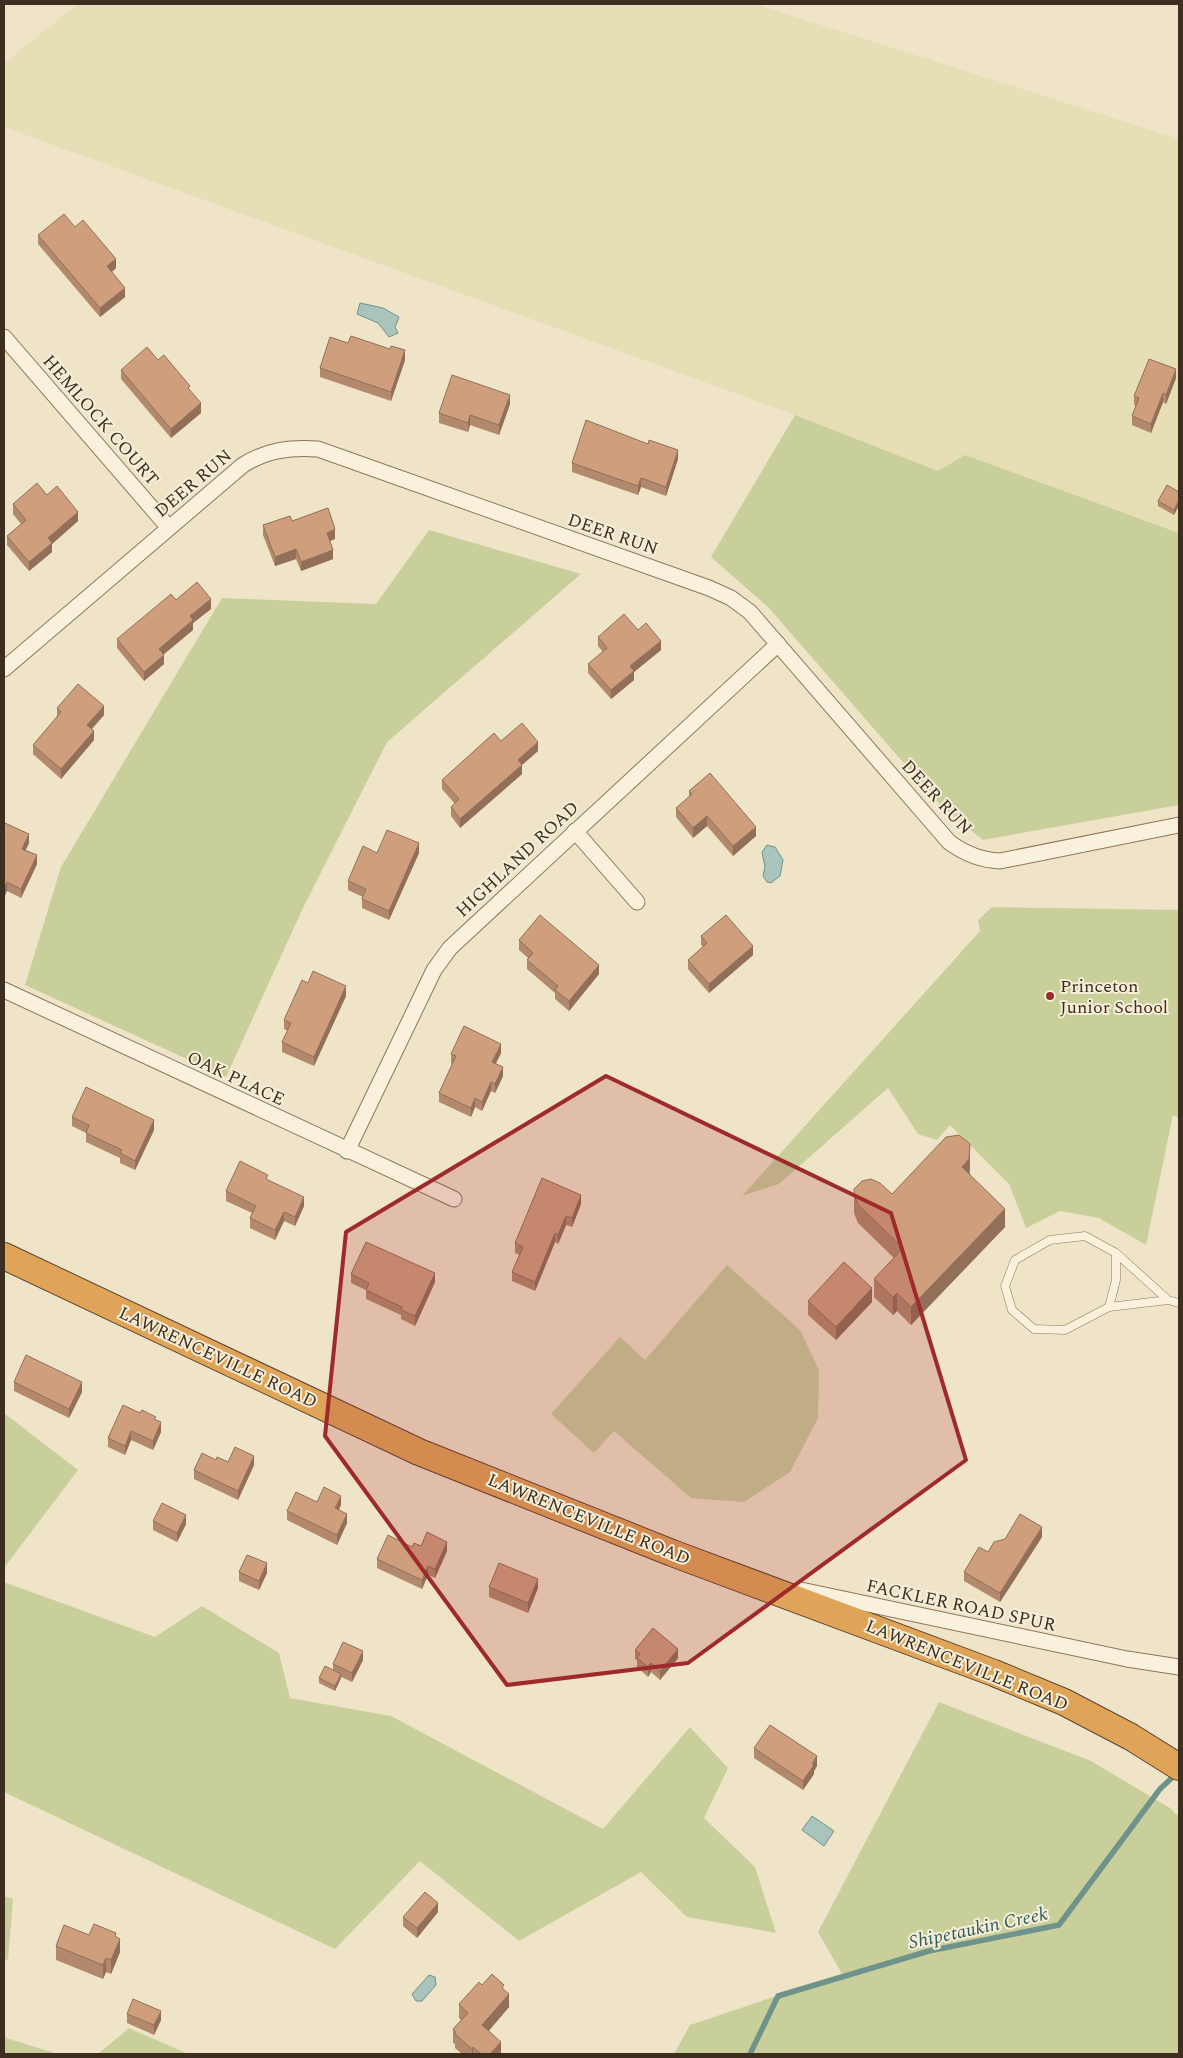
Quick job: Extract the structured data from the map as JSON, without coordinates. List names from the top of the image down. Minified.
{"streets":{"highway":["LAWRENCEVILLE ROAD"],"street":["HEMLOCK COURT","DEER RUN","HIGHLAND ROAD","OAK PLACE","FACKLER ROAD SPUR"]},"crossings":[["HEMLOCK COURT","DEER RUN"],["DEER RUN","HIGHLAND ROAD"],["HIGHLAND ROAD","OAK PLACE"],["LAWRENCEVILLE ROAD","FACKLER ROAD SPUR"]],"water":["Shipetaukin Creek"],"places":["Princeton Junior School"]}
